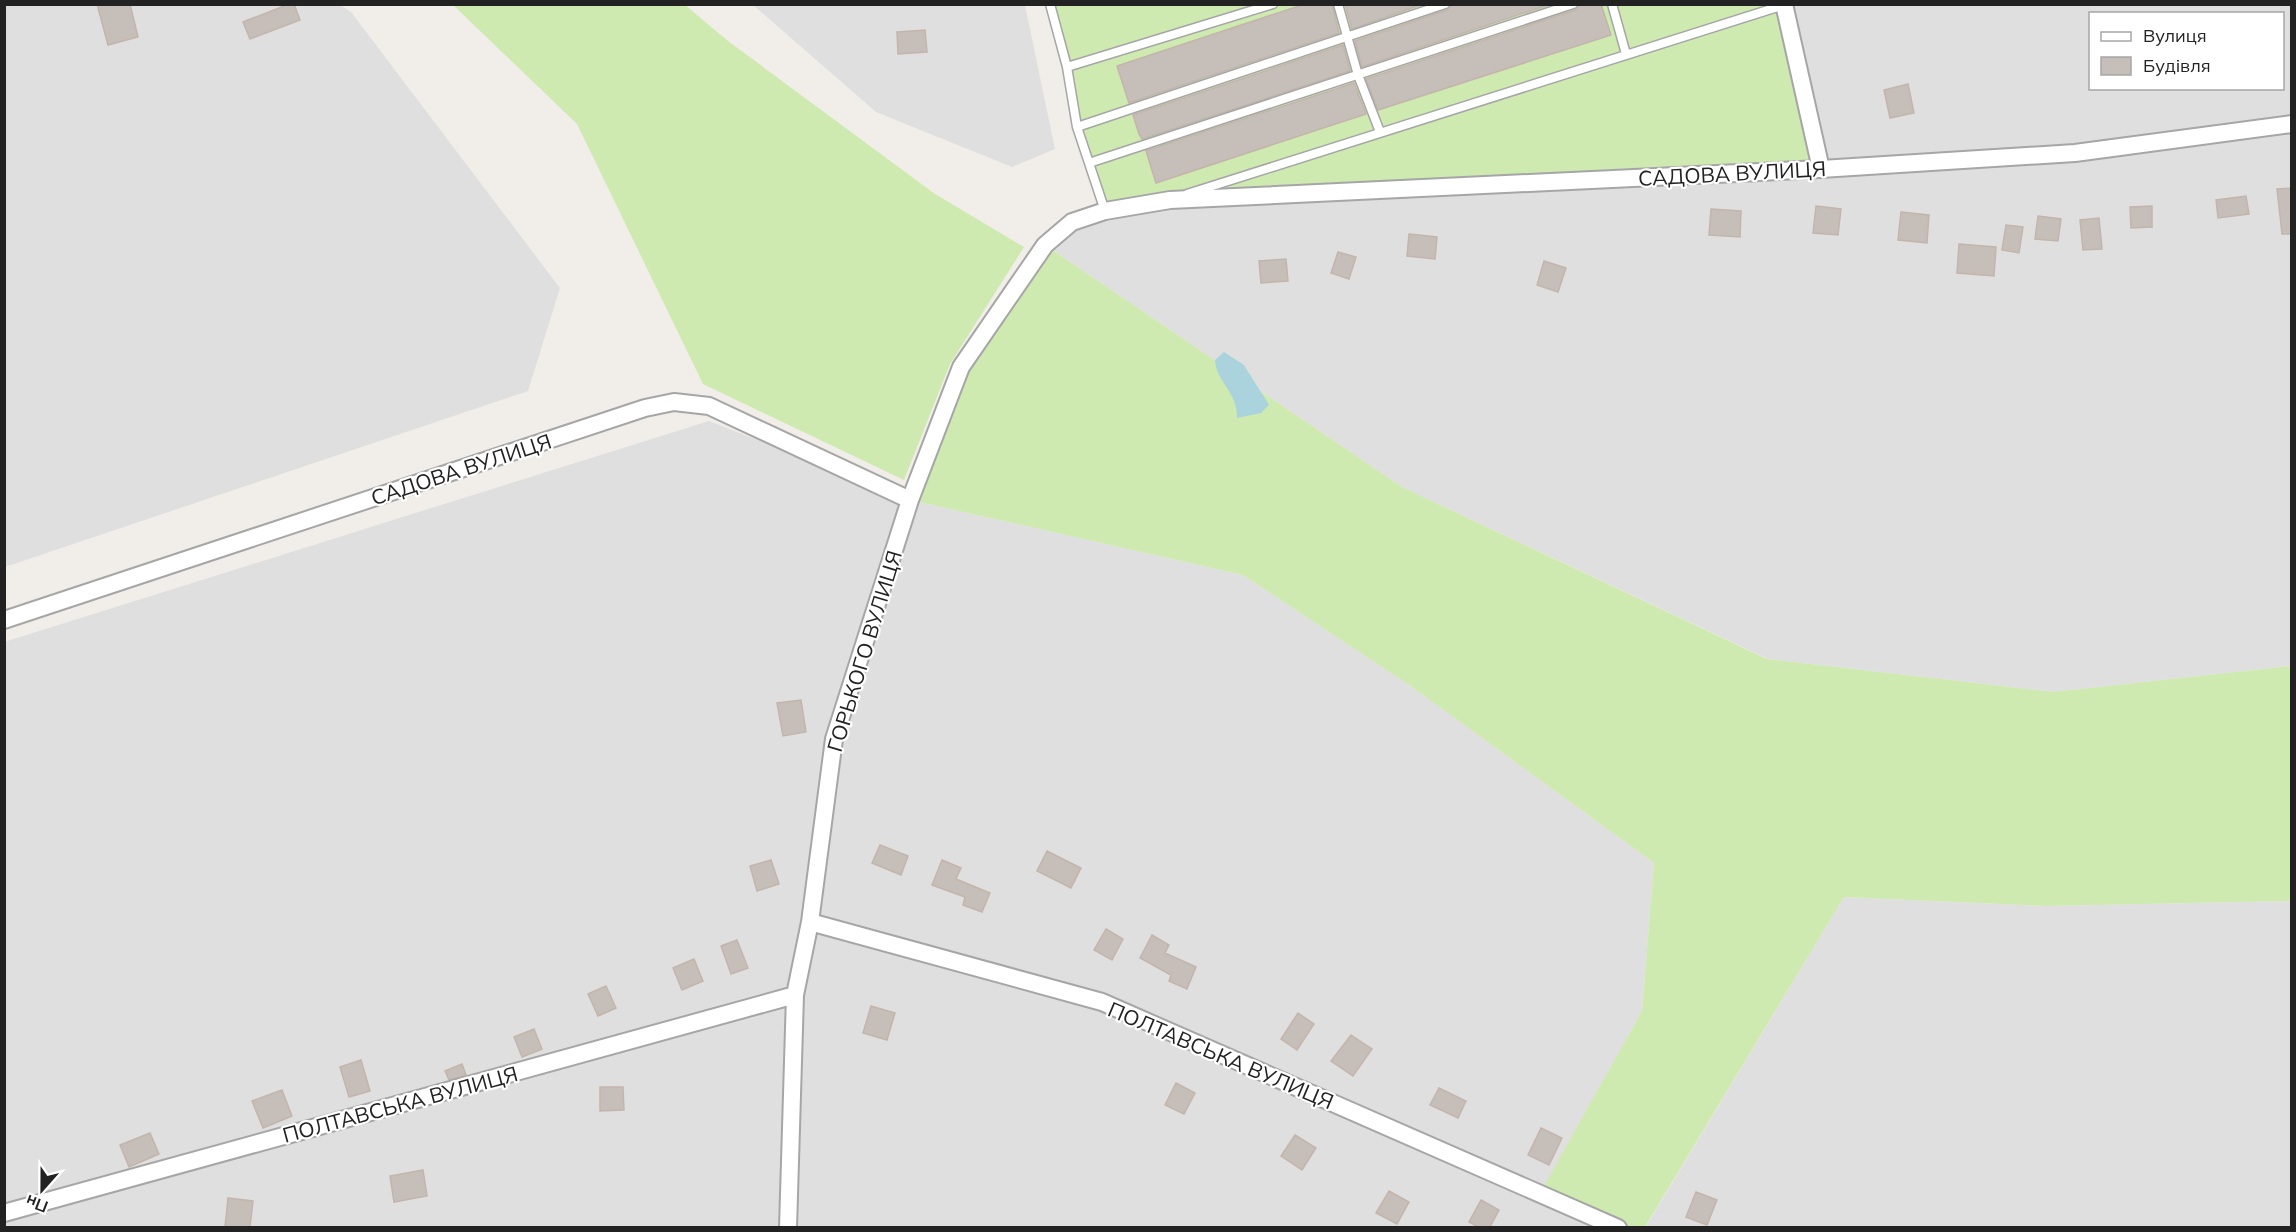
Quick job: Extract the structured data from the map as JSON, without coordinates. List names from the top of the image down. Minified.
{"streets":{"street":["САДОВА ВУЛИЦЯ","ГОРЬКОГО ВУЛИЦЯ","ПОЛТАВСЬКА ВУЛИЦЯ"]},"crossings":[["САДОВА ВУЛИЦЯ","ГОРЬКОГО ВУЛИЦЯ"],["ГОРЬКОГО ВУЛИЦЯ","ПОЛТАВСЬКА ВУЛИЦЯ"]],"legend":["Вулиця","Будівля"],"north":"bottom"}
